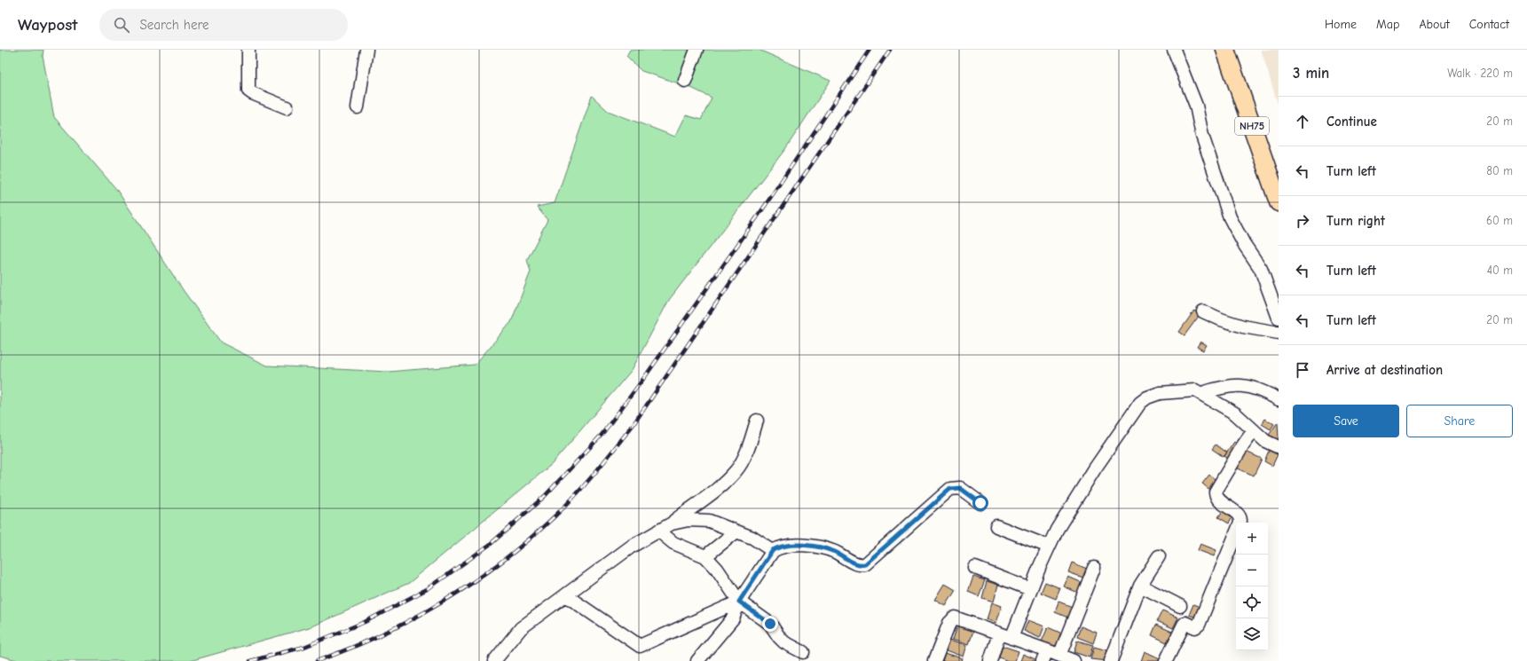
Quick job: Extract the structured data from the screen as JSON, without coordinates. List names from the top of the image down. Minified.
{"streets":{"highway":["NH75"]},"page":{"header":"Waypost","search":"Search here","nav":["Home","Map","About","Contact"],"heading":["3 min","Walk · 220 m"],"list":[["Continue","20 m"],["Turn left","80 m"],["Turn right","60 m"],["Turn left","40 m"],["Turn left","20 m"],"Arrive at destination"],"buttons":["Save","Share"],"map_buttons":["+","−"]}}
